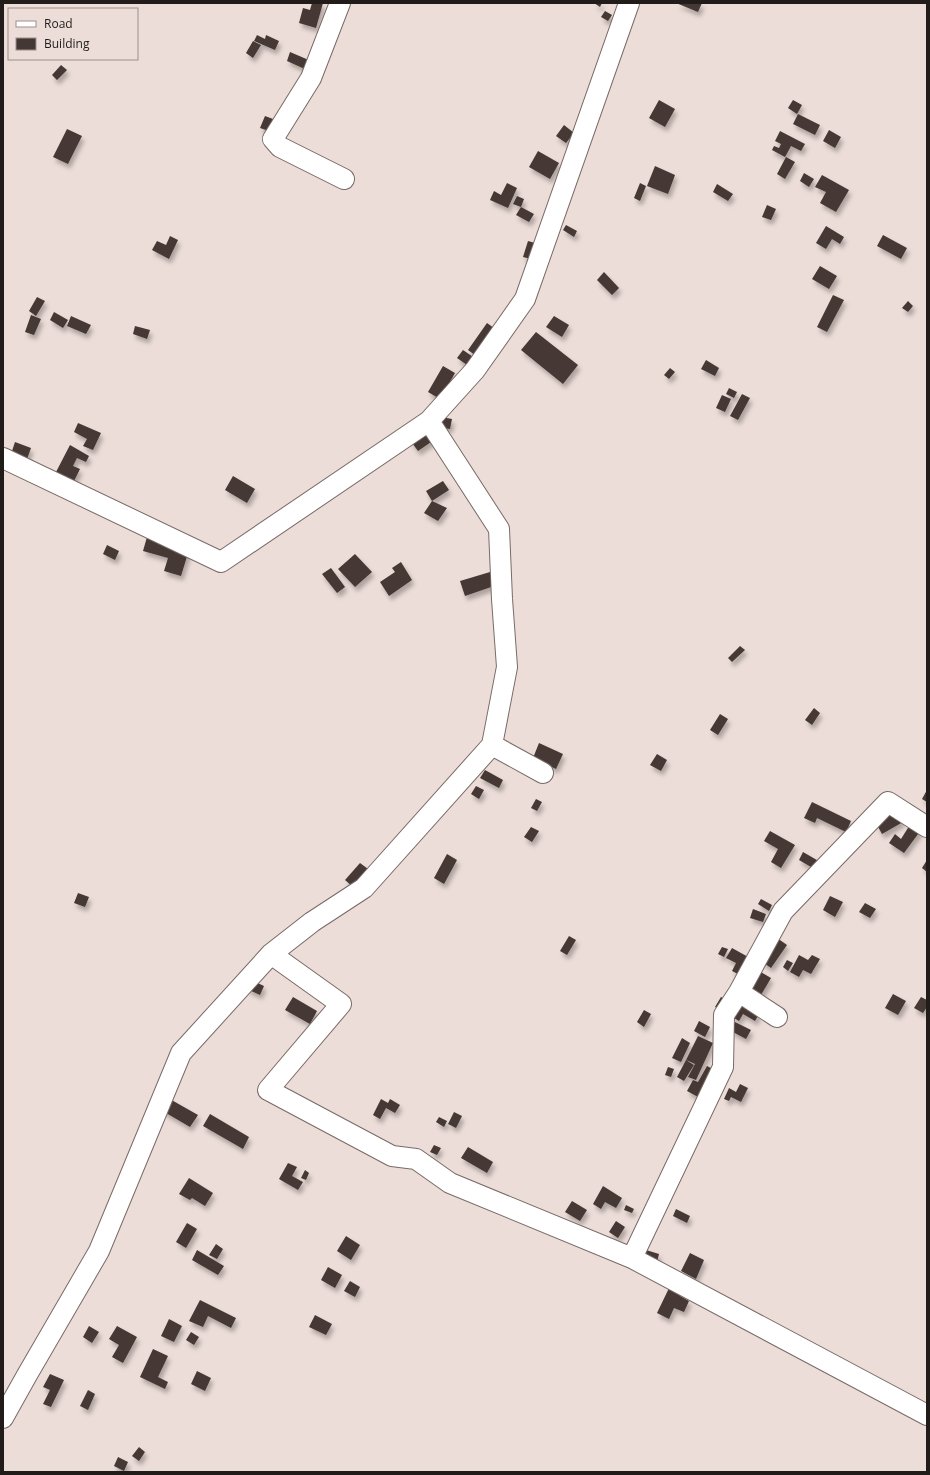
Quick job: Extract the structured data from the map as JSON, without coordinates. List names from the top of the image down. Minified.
{"legend":["Road","Building"]}
